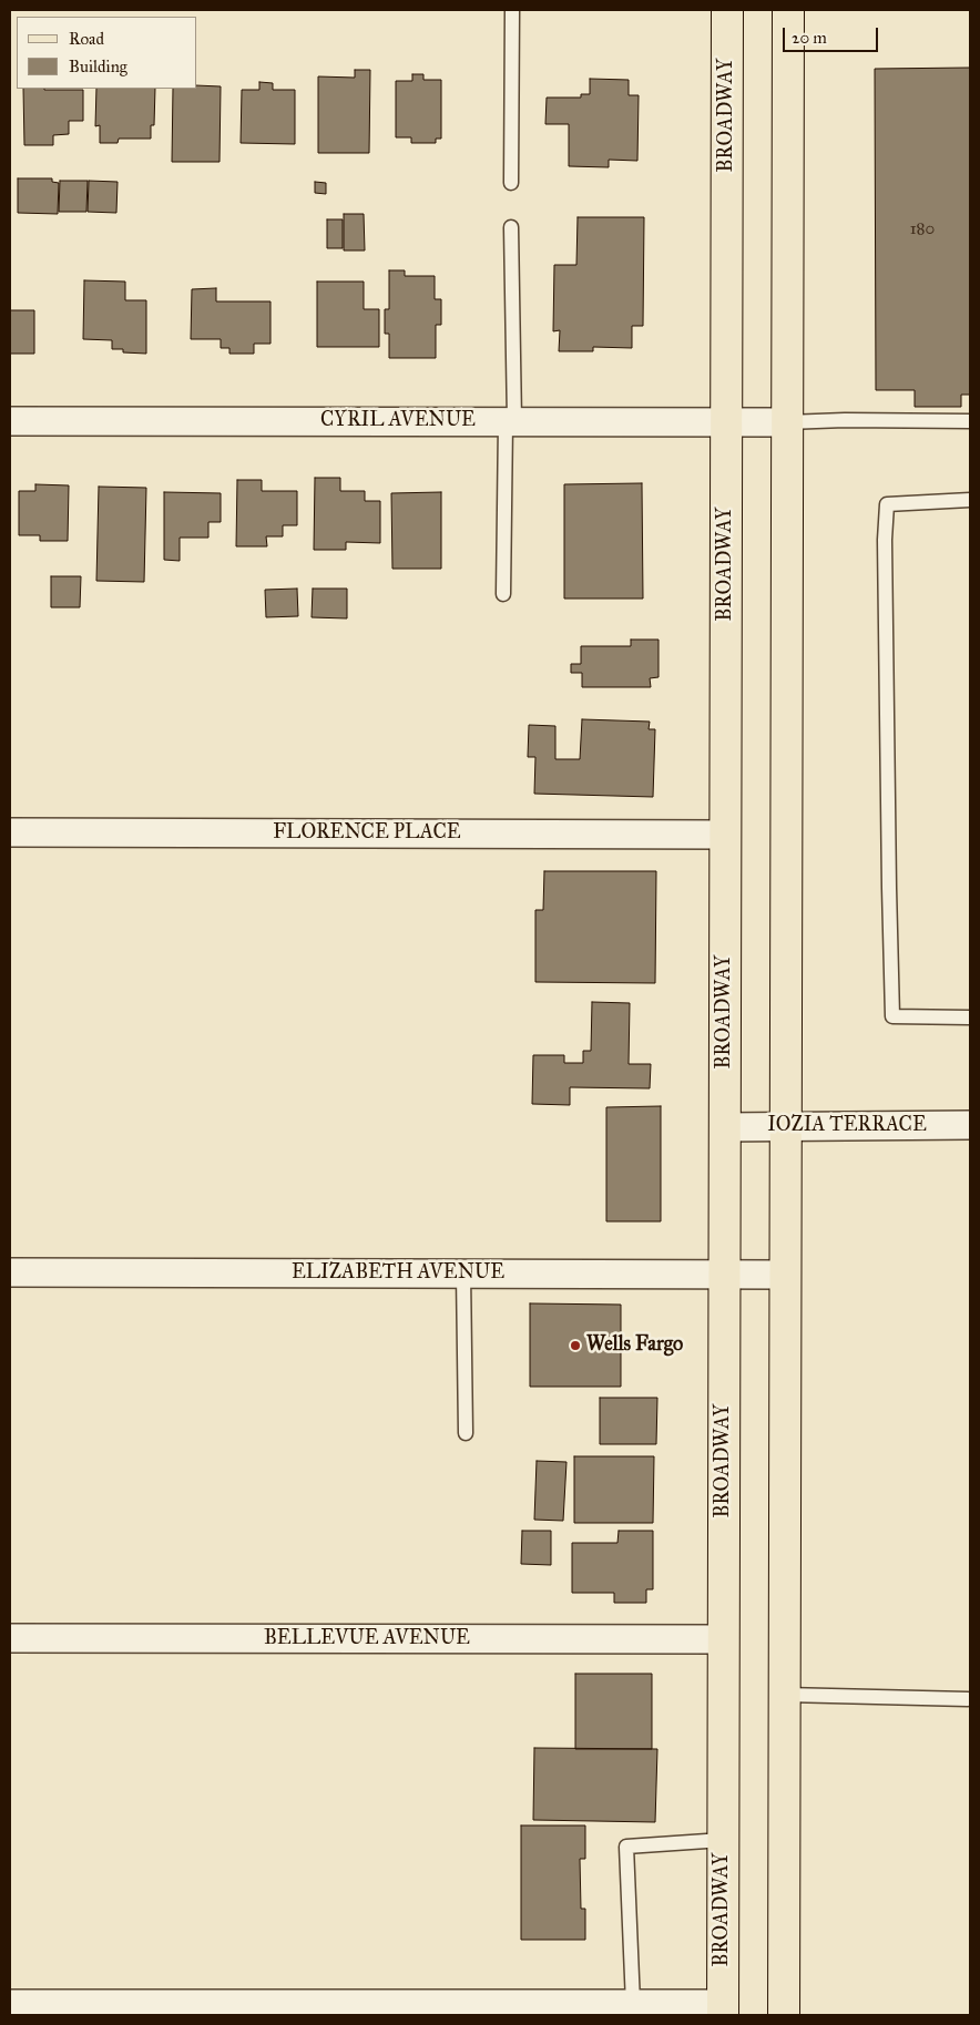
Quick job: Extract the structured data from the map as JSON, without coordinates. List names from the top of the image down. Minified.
{"streets":{"main road":["BROADWAY"],"street":["CYRIL AVENUE","FLORENCE PLACE","IOZIA TERRACE","ELIZABETH AVENUE","BELLEVUE AVENUE"]},"crossings":[["BROADWAY","CYRIL AVENUE"],["BROADWAY","FLORENCE PLACE"],["BROADWAY","IOZIA TERRACE"],["BROADWAY","ELIZABETH AVENUE"],["BROADWAY","BELLEVUE AVENUE"]],"places":["Wells Fargo"],"house_numbers":["180"],"legend":["Road","Building"],"scale_bar":"20 m"}
